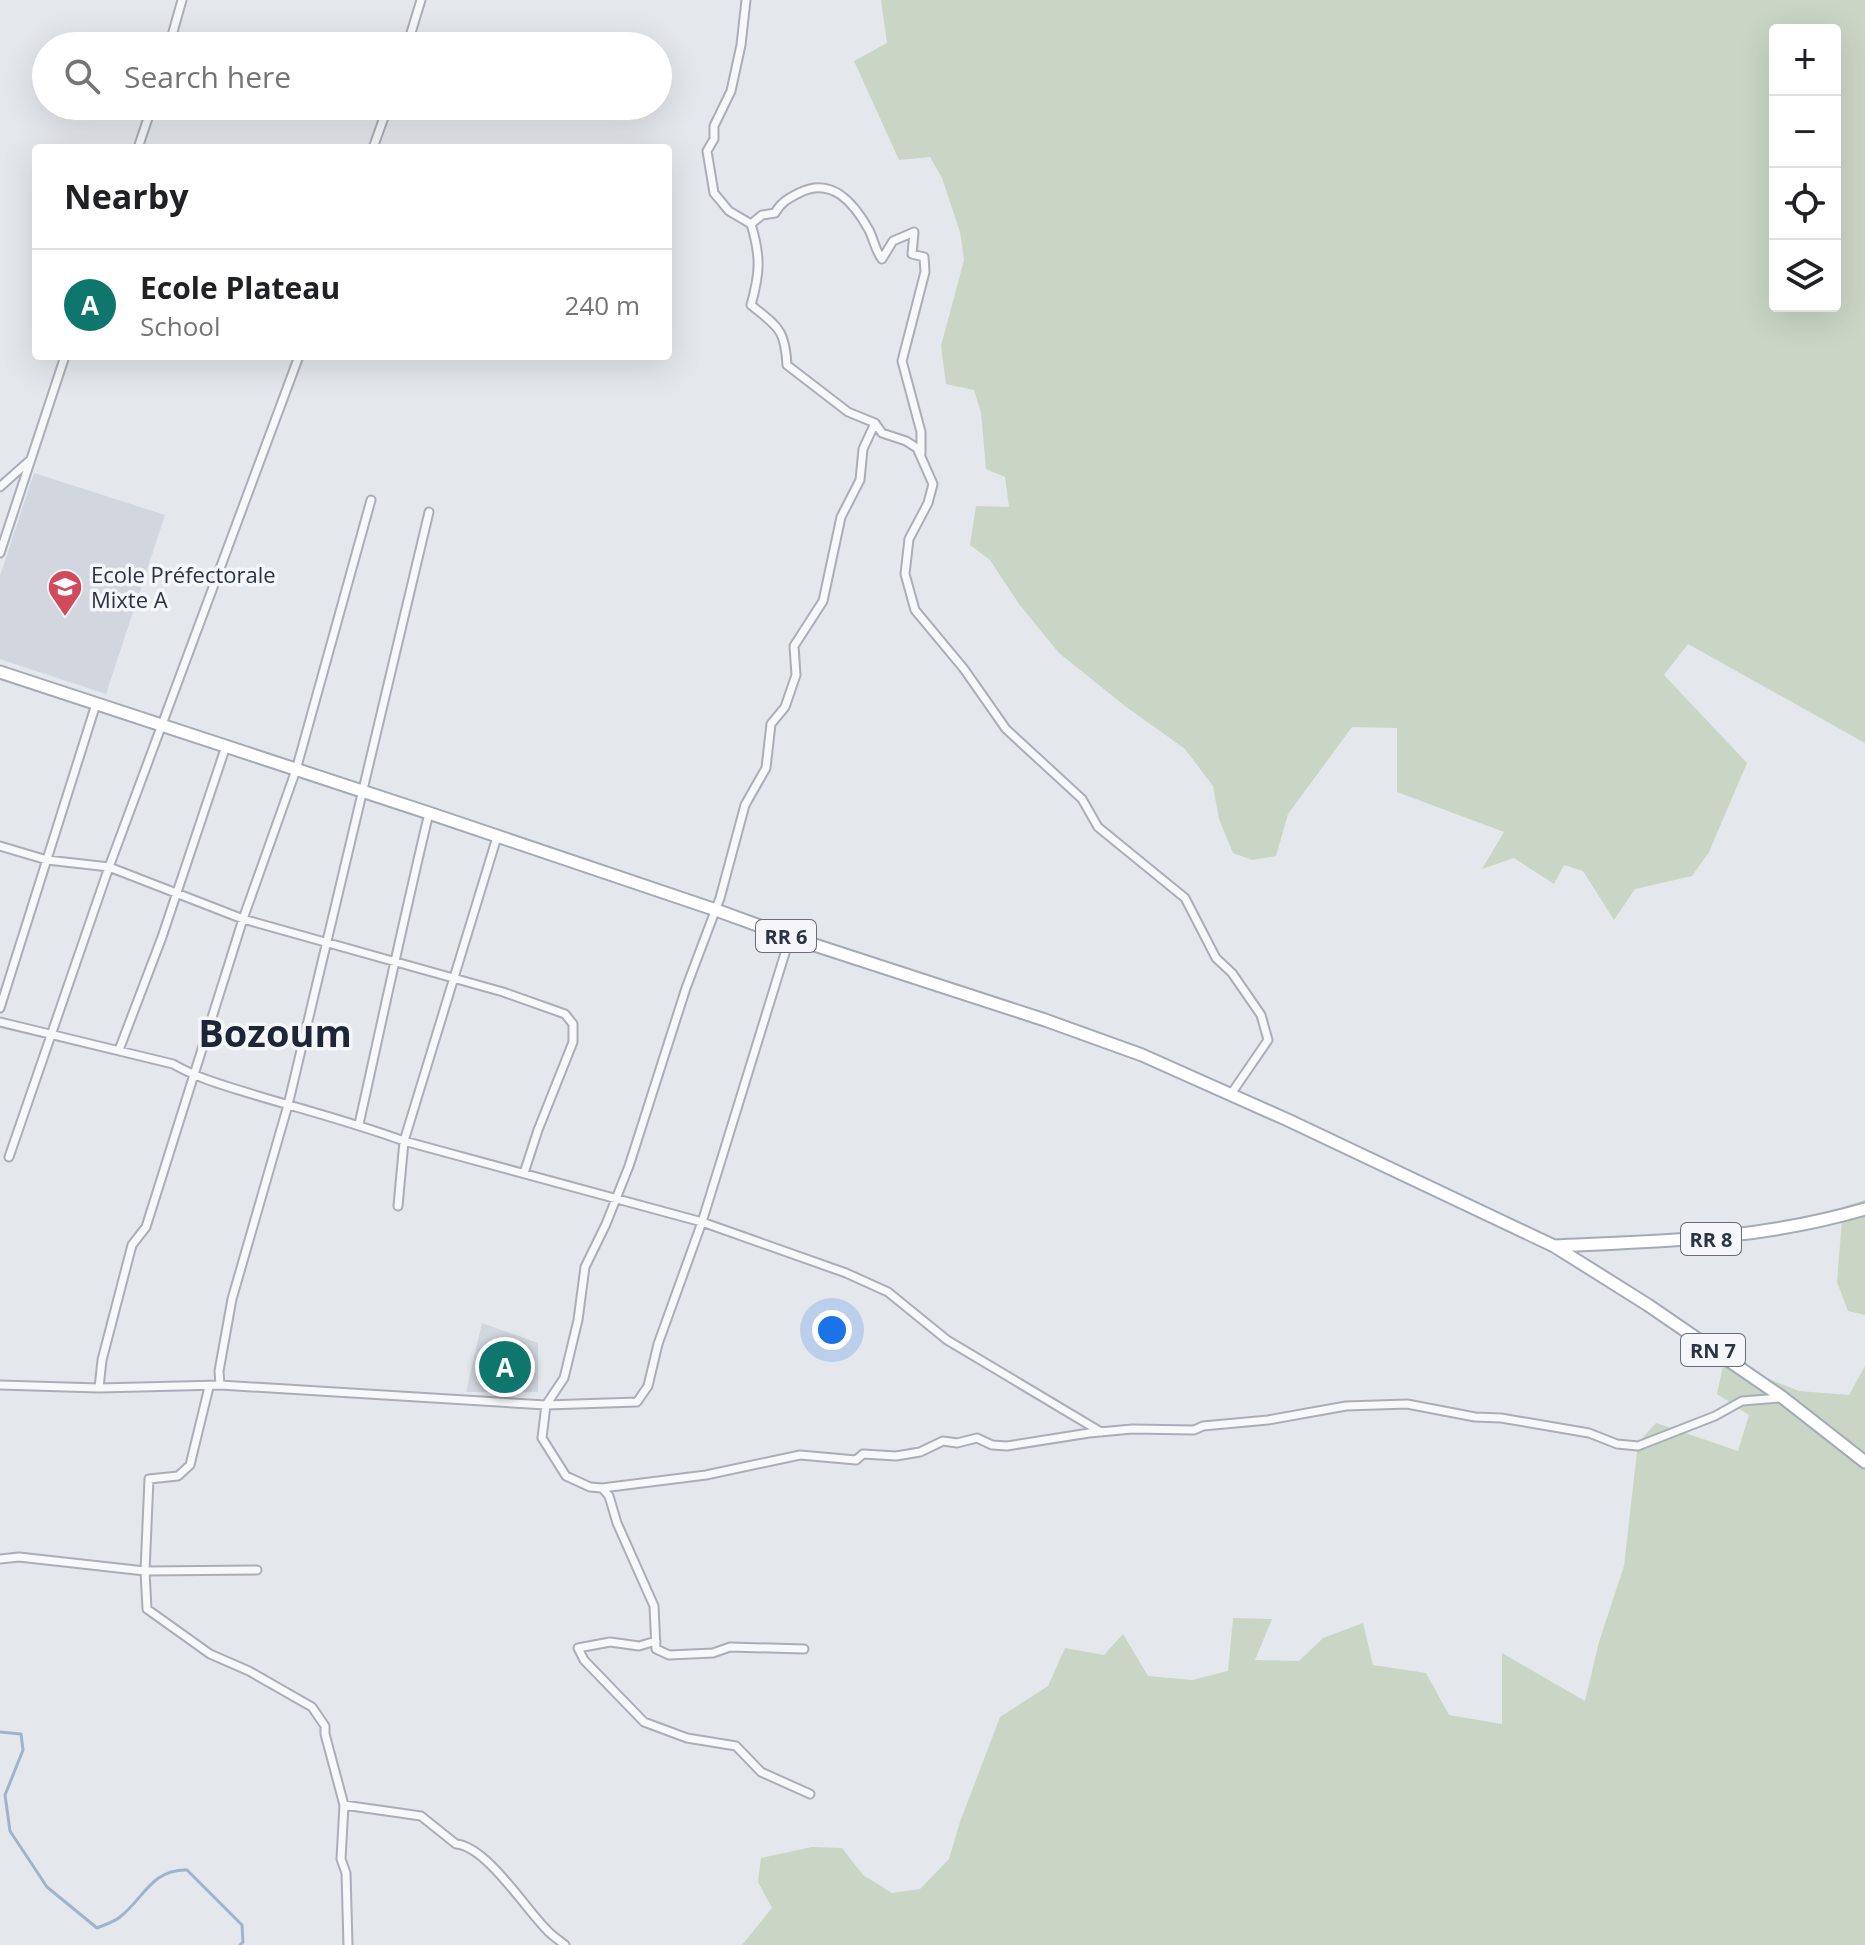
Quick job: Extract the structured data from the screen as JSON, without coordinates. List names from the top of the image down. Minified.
{"streets":{"main road":["RR 6","RR 8","RN 7"]},"crossings":[["RR 6","RR 8"],["RR 6","RN 7"],["RR 8","RN 7"]],"districts":["Bozoum"],"places":{"school or university":["Ecole Préfectorale Mixte A"]},"page":{"map_buttons":["+","−"],"search":"Search here","heading":"Nearby","list":[{"mark":"A","name":"Ecole Plateau","note":"School","value":"240 m"}],"pins":"A"}}
